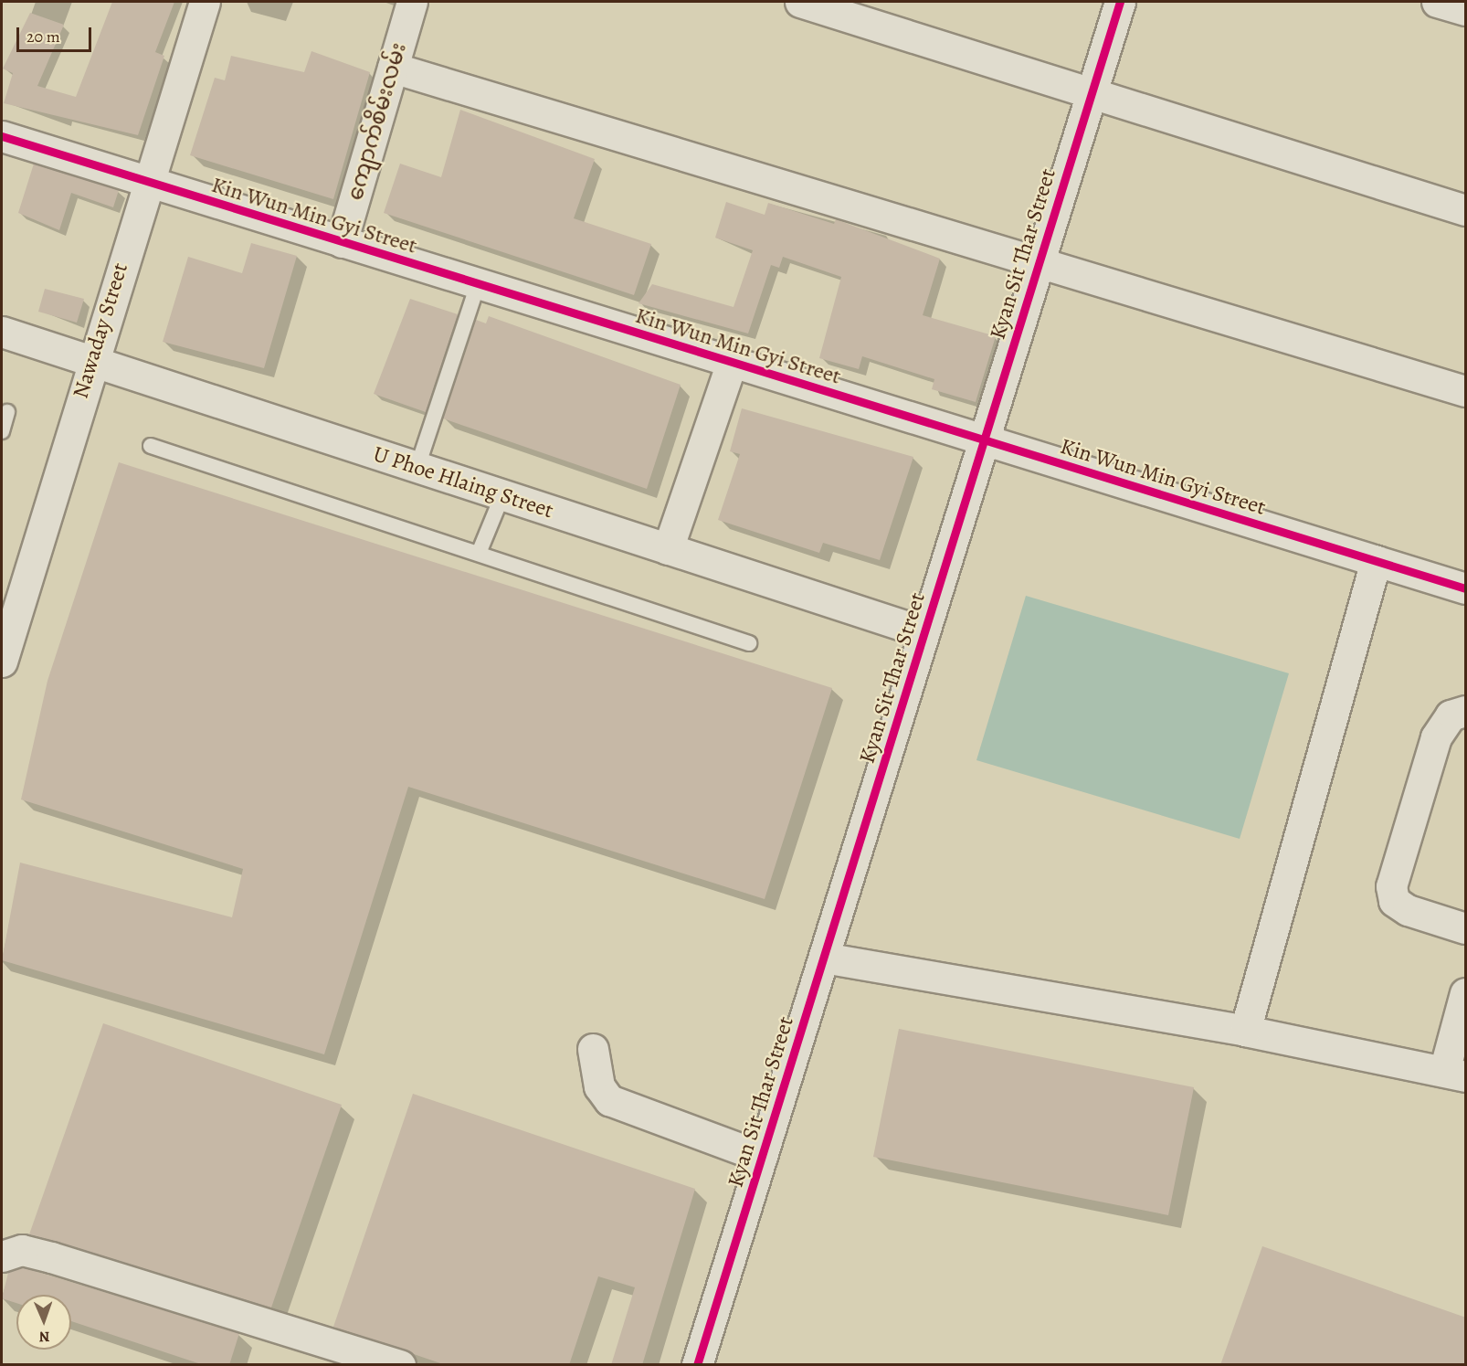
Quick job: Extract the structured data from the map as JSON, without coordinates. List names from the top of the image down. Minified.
{"streets":{"street":["ကျောက်စိမ်းလမ်း","Kin Wun Min Gyi Street","Kyan Sit Thar Street","Nawaday Street","U Phoe Hlaing Street"]},"crossings":[["ကျောက်စိမ်းလမ်း","Kin Wun Min Gyi Street"],["Kin Wun Min Gyi Street","Kyan Sit Thar Street"],["Kin Wun Min Gyi Street","Nawaday Street"],["Kyan Sit Thar Street","U Phoe Hlaing Street"],["Nawaday Street","U Phoe Hlaing Street"]],"scale_bar":"20 m","north":"bottom"}
